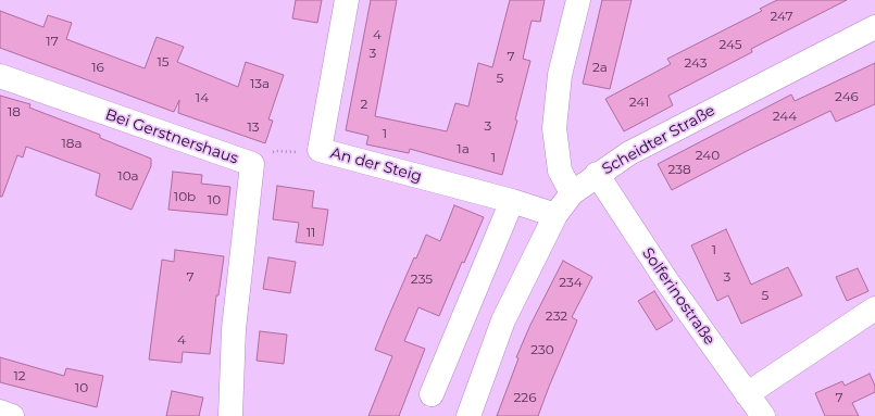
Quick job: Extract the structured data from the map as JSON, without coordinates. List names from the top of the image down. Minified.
{"streets":{"street":["Bei Gerstnershaus","Scheidter Straße","An der Steig","Solferinostraße"]},"crossings":[["Scheidter Straße","An der Steig"],["Scheidter Straße","Solferinostraße"]],"house_numbers":["247","4","17","245","3","7","15","243","16","2a","5","13a","246","14","241","2","18","244","3","13","1","18a","1a","240","1","238","10a","10b","10","11","1","7","3","235","234","5","232","4","230","12","10","226","7"]}
